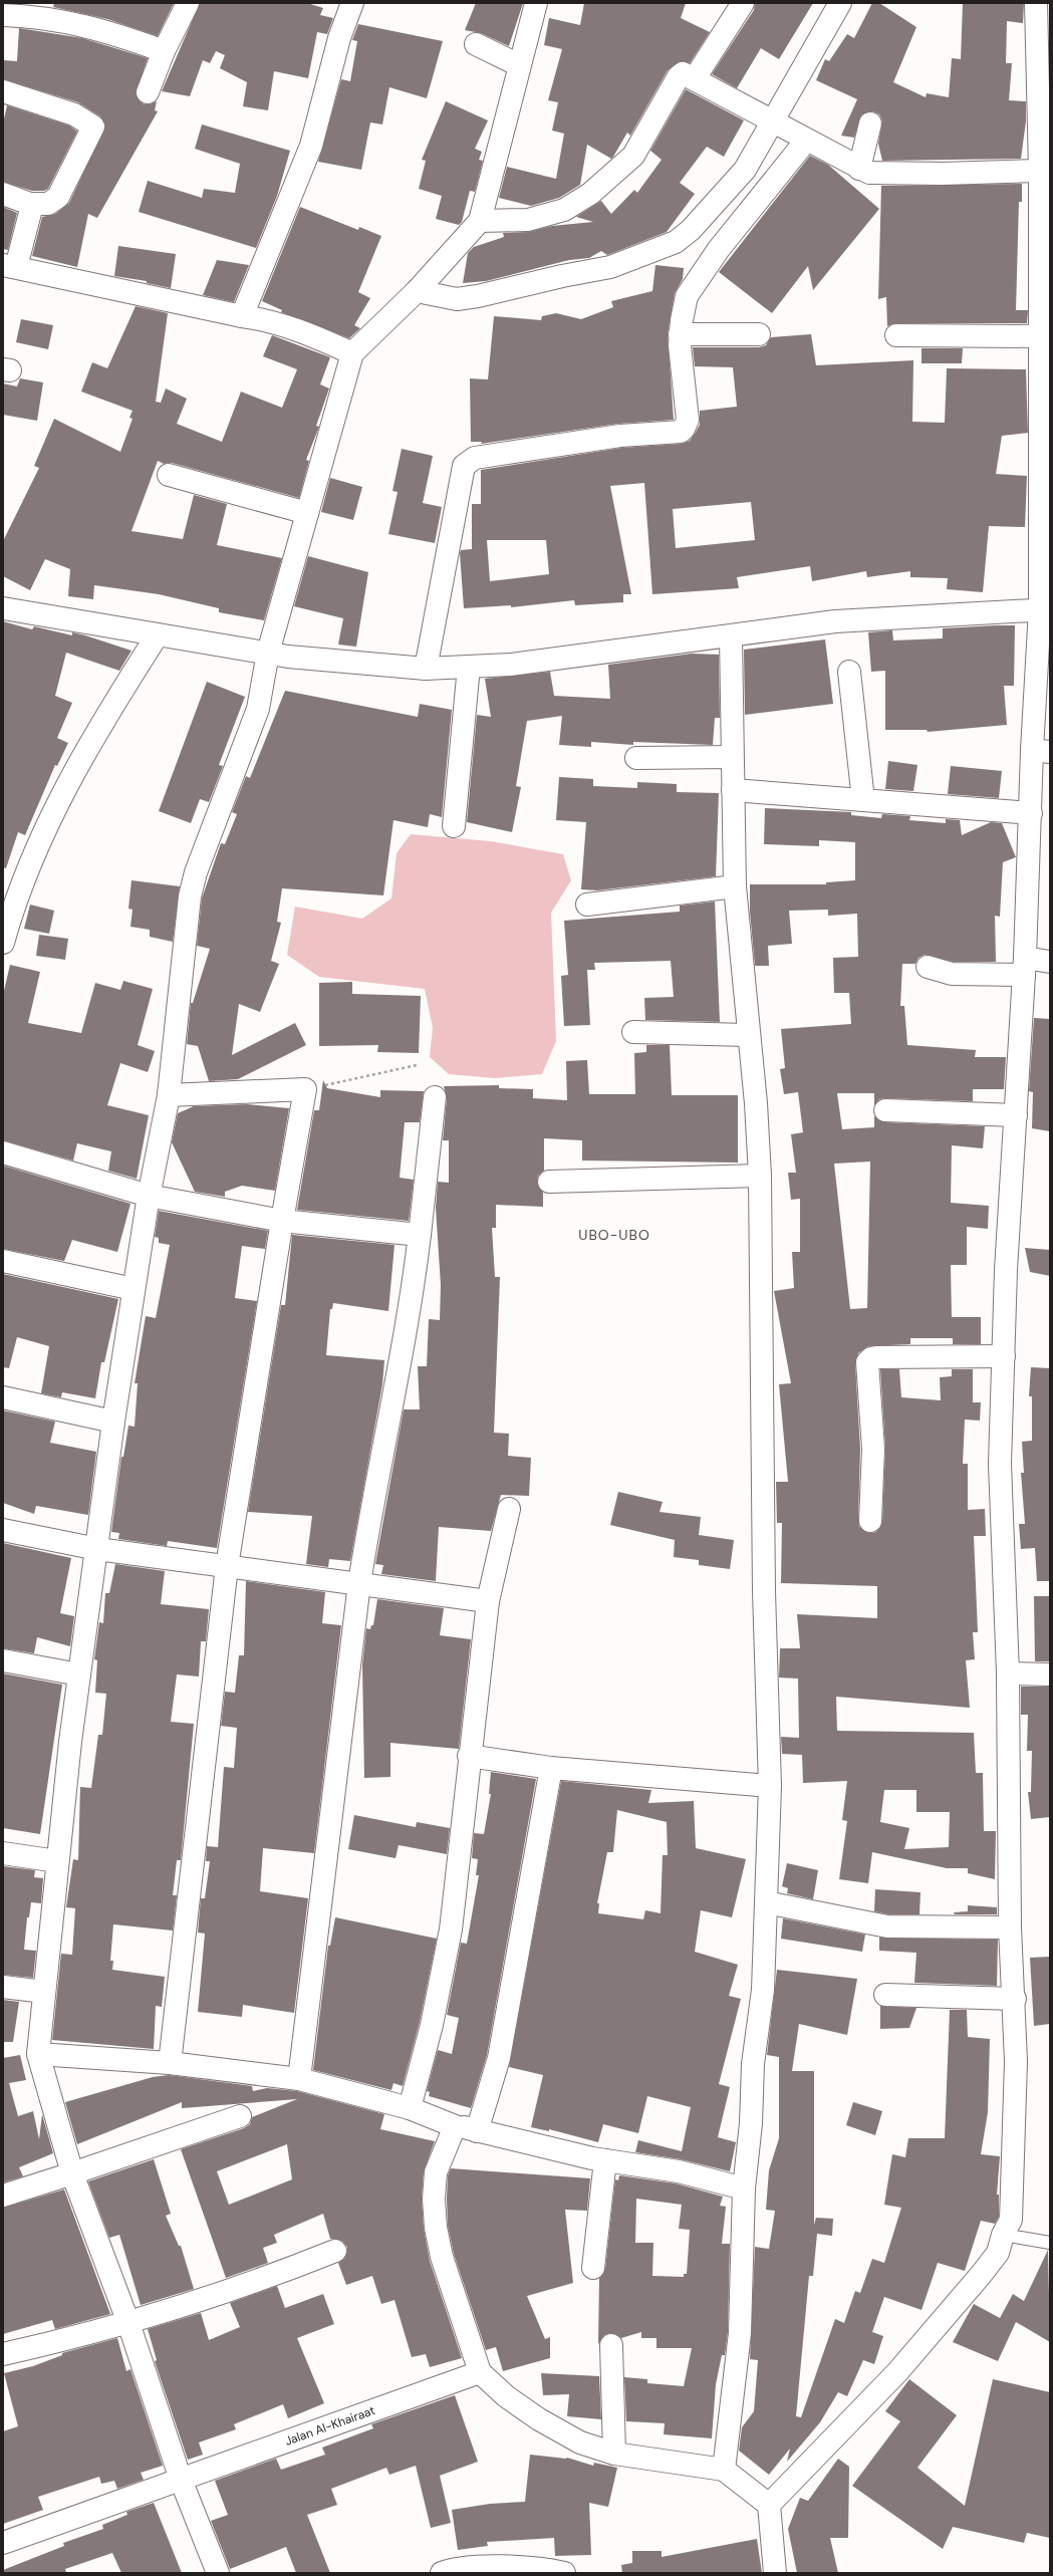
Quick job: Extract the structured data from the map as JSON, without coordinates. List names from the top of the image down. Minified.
{"streets":{"street":["Jalan Al-Khairaat"]},"districts":["UBO-UBO"]}
